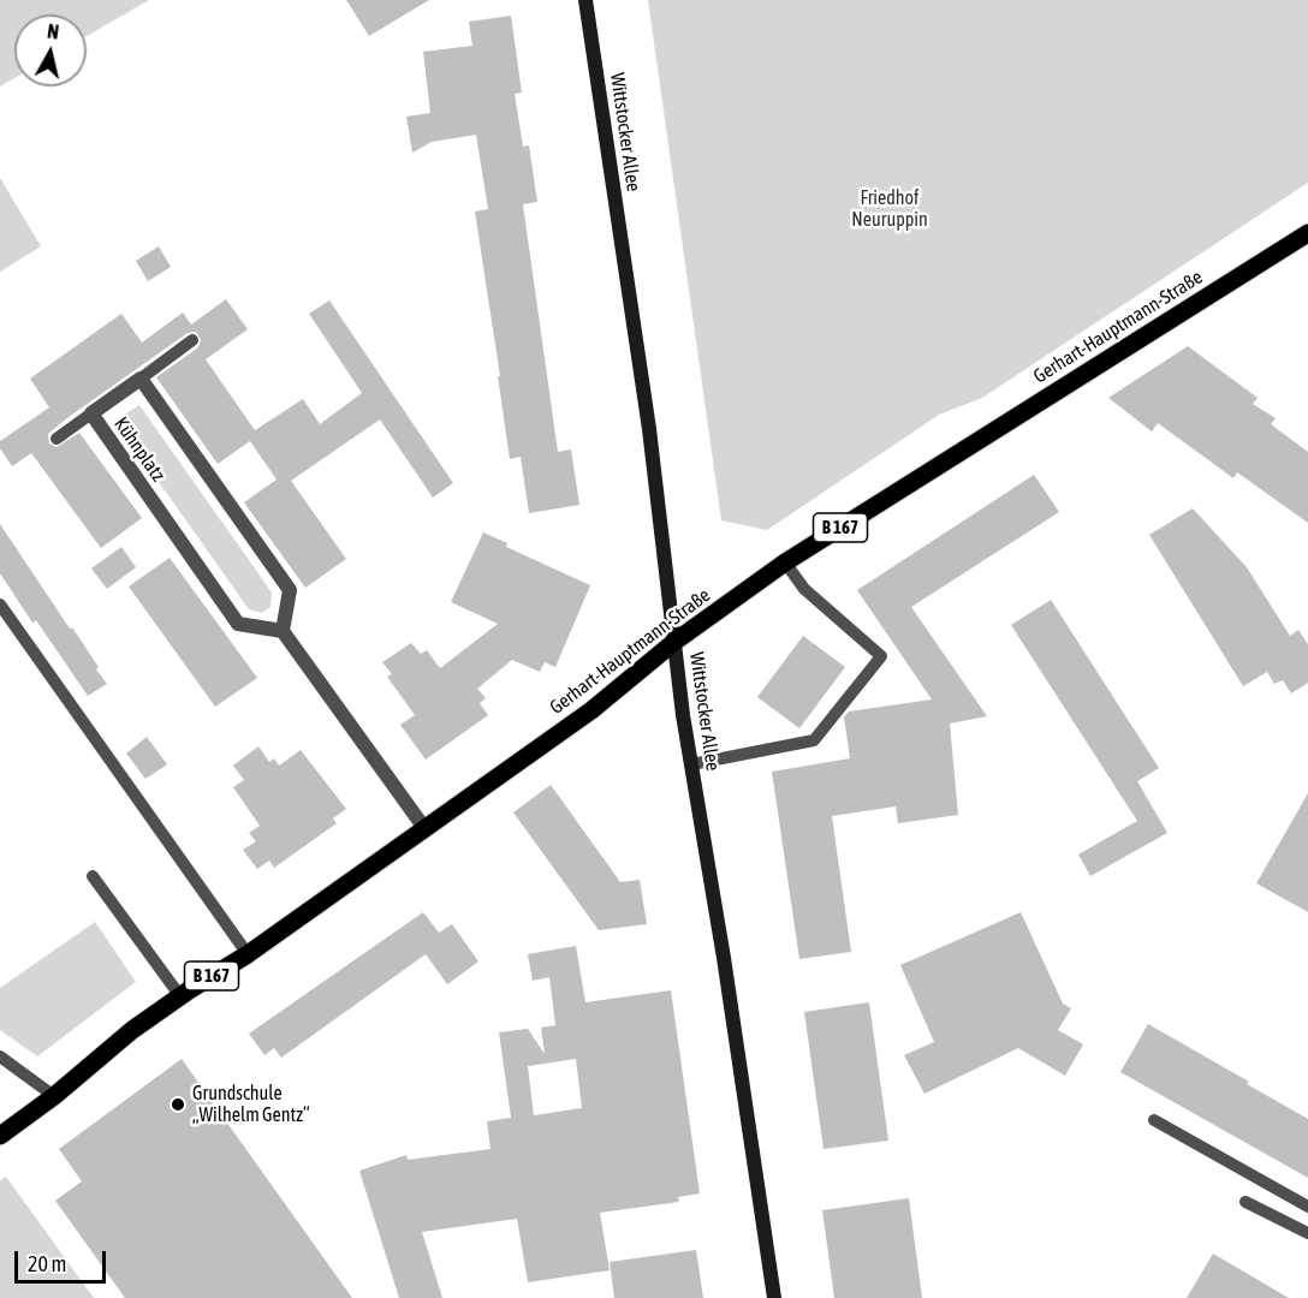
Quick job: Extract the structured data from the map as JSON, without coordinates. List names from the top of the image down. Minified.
{"streets":{"main road":["Wittstocker Allee","Gerhart-Hauptmann-Straße","B 167"],"street":["Kühnplatz"]},"crossings":[["Wittstocker Allee","Gerhart-Hauptmann-Straße"]],"parks":["Friedhof Neuruppin"],"places":["Grundschule „Wilhelm Gentz“"],"scale_bar":"20 m","north":"top"}
